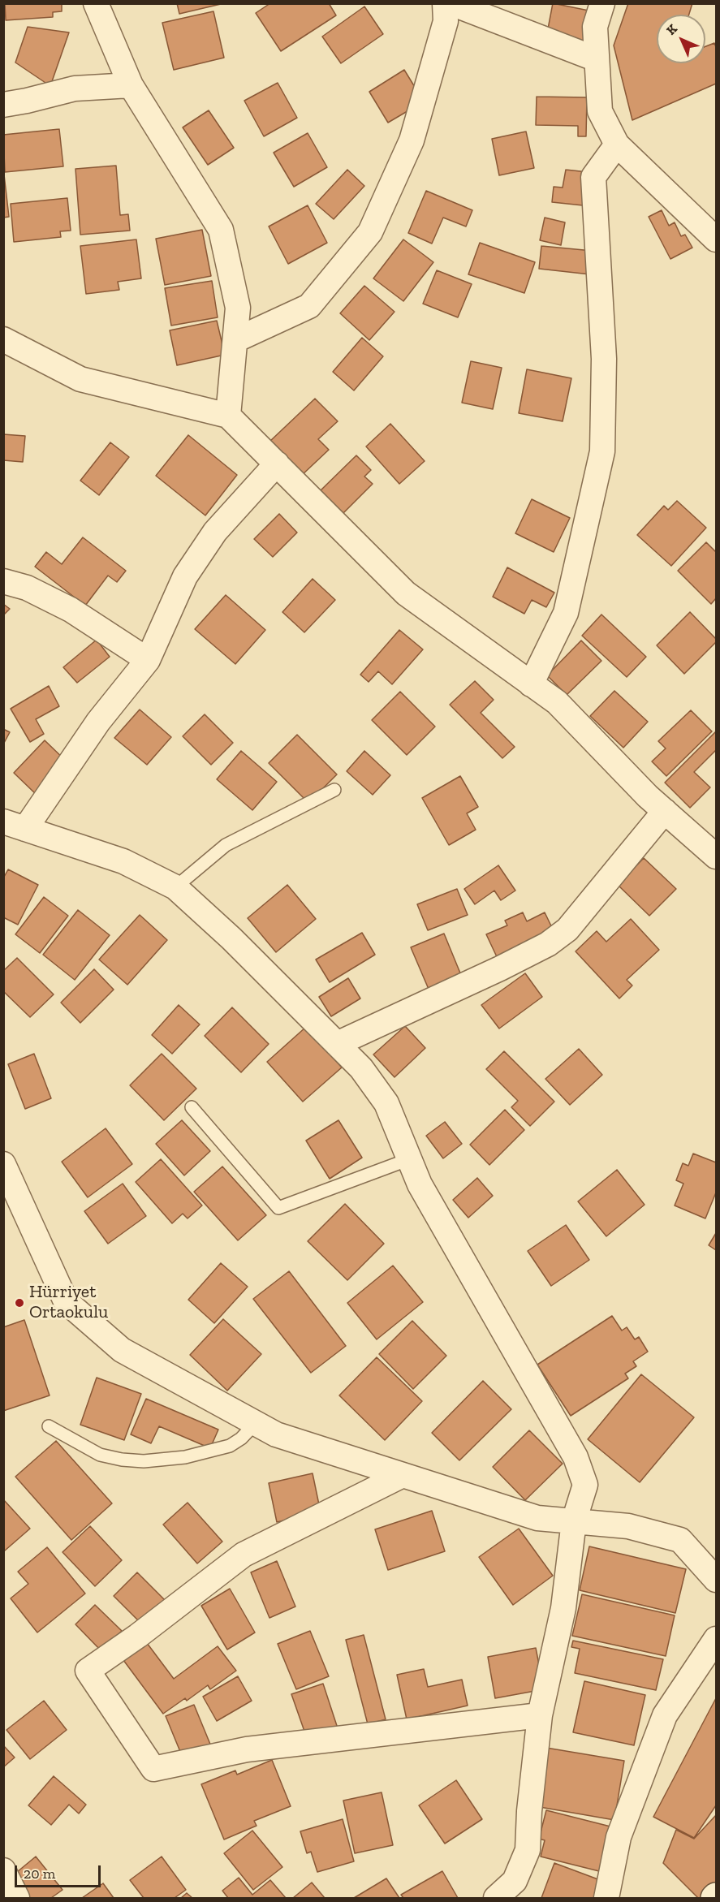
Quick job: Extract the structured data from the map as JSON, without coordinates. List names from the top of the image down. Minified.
{"places":["Hürriyet Ortaokulu"],"scale_bar":"20 m","north":"top left"}
